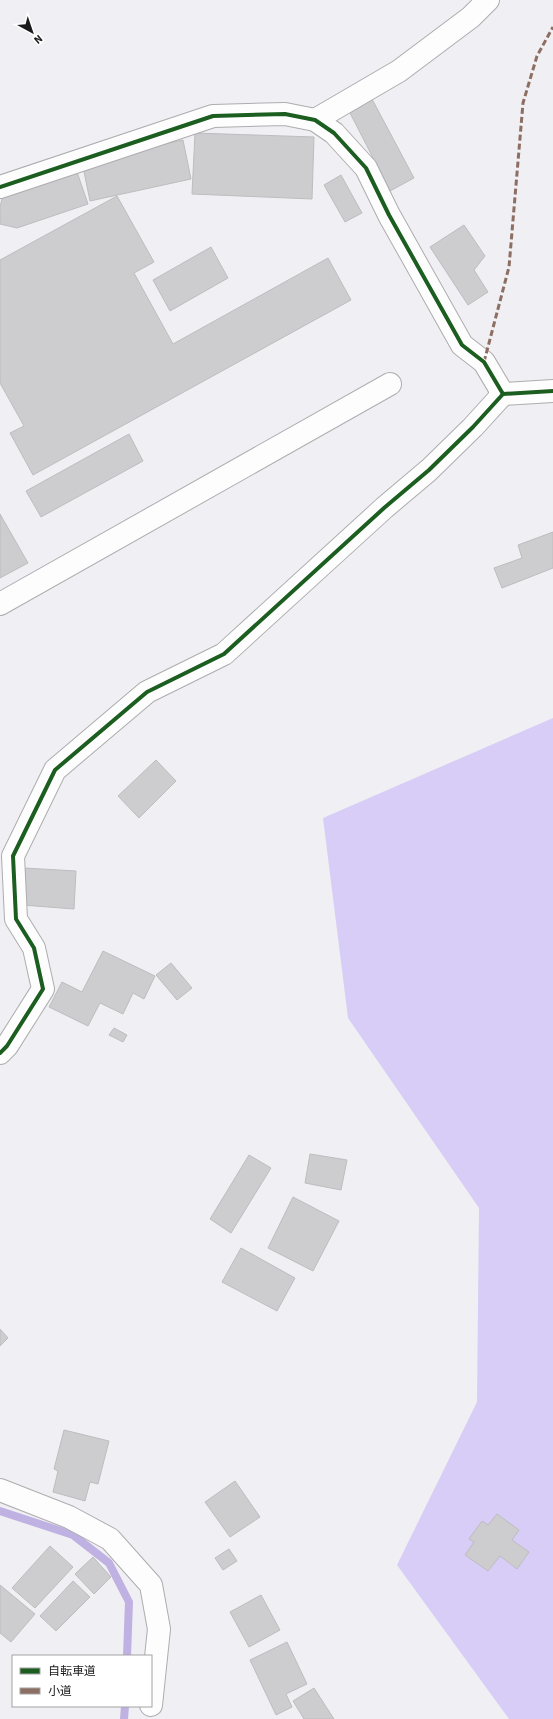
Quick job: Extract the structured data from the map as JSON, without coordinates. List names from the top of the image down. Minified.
{"legend":["自転車道","小道"],"north":"bottom right"}
